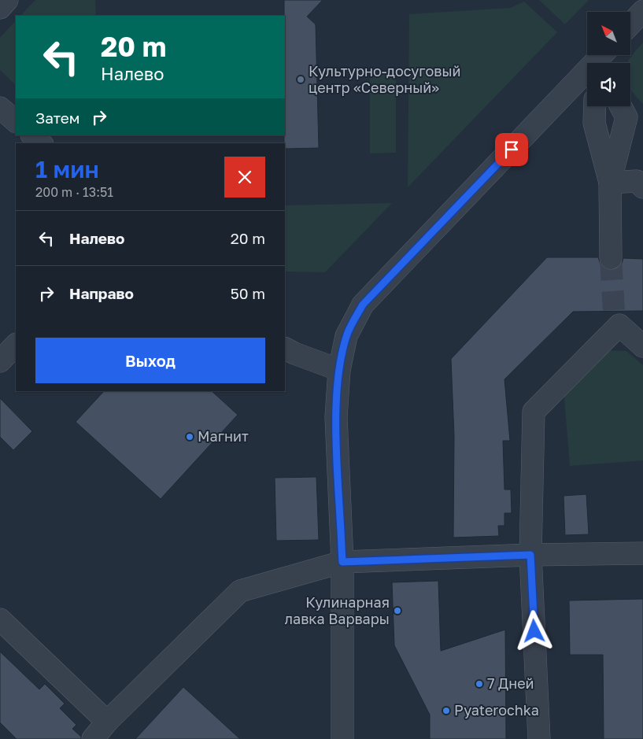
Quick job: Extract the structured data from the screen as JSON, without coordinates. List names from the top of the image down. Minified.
{"places":["Культурно-досуговый центр «Северный»","Магнит","Кулинарная лавка Варвары","7 Дней","Pyaterochka"],"north":"top left","page":{"turn":["20 m","Налево"],"then":"Затем","heading":["1 мин","200 m · 13:51"],"list":[{"name":"Налево","value":"20 m"},{"name":"Направо","value":"50 m"}],"buttons":"Выход"}}
